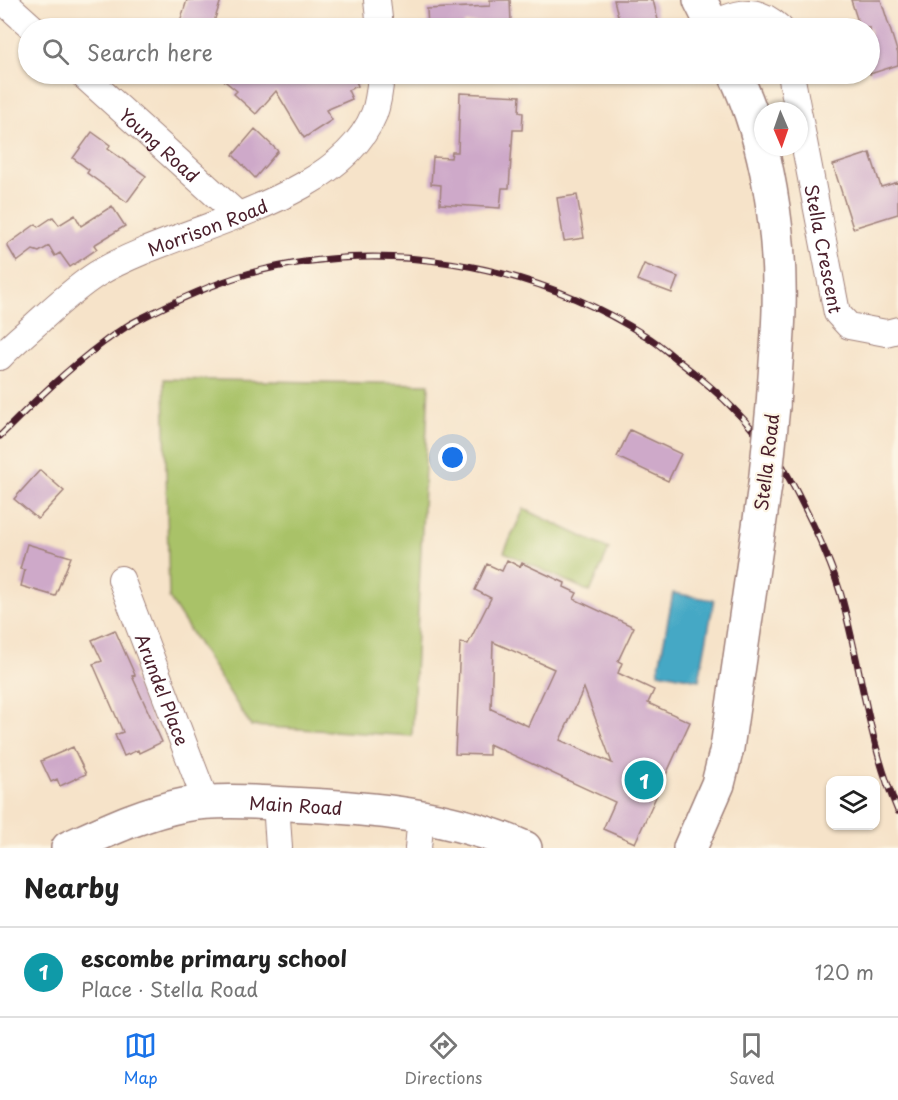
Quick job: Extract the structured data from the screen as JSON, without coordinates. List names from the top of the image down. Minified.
{"streets":{"main road":["Stella Road","Main Road"],"street":["Young Road","Morrison Road","Stella Crescent","Arundel Place"]},"crossings":[["Young Road","Morrison Road"],["Arundel Place","Main Road"]],"north":"bottom","page":{"search":"Search here","pins":"1","heading":"Nearby","list":[{"mark":"1","name":"escombe primary school","note":"Place · Stella Road","value":"120 m"}],"nav":["Map","Directions","Saved"]}}
